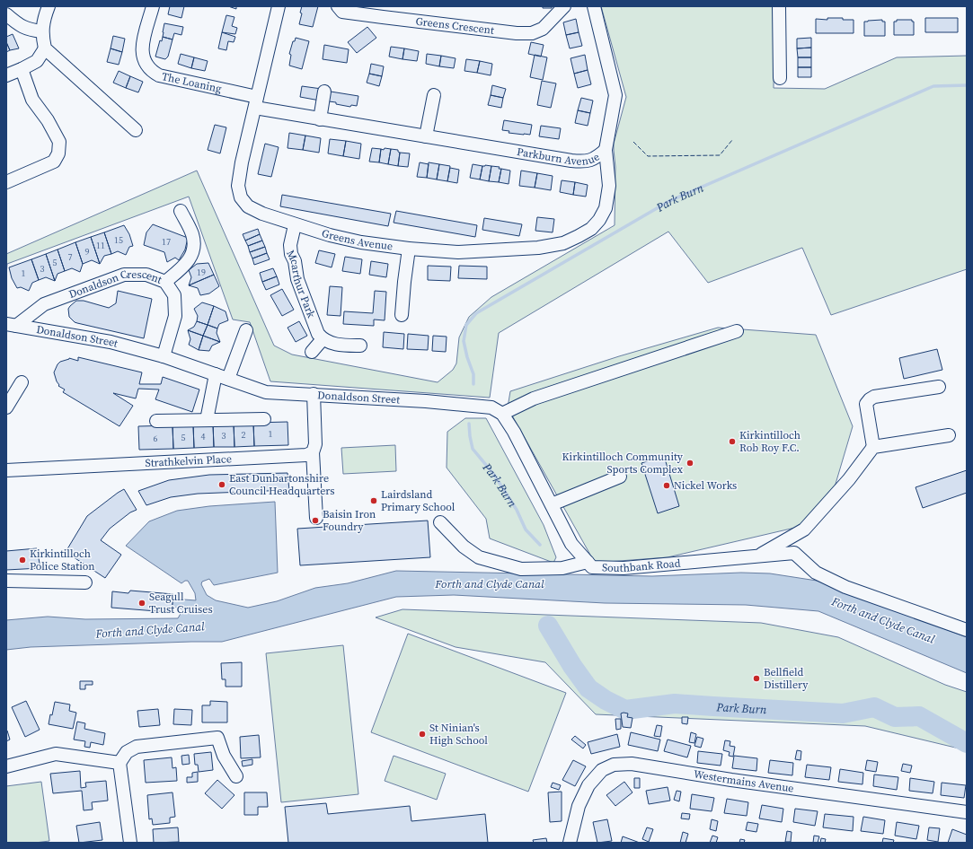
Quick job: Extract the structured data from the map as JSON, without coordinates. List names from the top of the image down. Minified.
{"streets":{"street":["Greens Crescent","The Loaning","Parkburn Avenue","Greens Avenue","Mcarthur Park","Donaldson Crescent","Donaldson Street","Strathkelvin Place","Southbank Road","Westermains Avenue"]},"crossings":[["The Loaning","Parkburn Avenue"],["The Loaning","Greens Avenue"],["Parkburn Avenue","Greens Avenue"],["Greens Avenue","Mcarthur Park"],["Donaldson Crescent","Donaldson Street"],["Donaldson Street","Southbank Road"]],"water":["Park Burn","Forth and Clyde Canal"],"places":["Kirkintilloch Rob Roy F.C.","Kirkintilloch Community Sports Complex","East Dunbartonshire Council Headquarters","Nickel Works","Lairdsland Primary School","Baisin Iron Foundry","Kirkintilloch Police Station","Seagull Trust Cruises","Bellfield Distillery","St Ninian's High School"],"house_numbers":["15","17","11","9","7","5","3","19","1","1","2","3","4","5","6"]}
